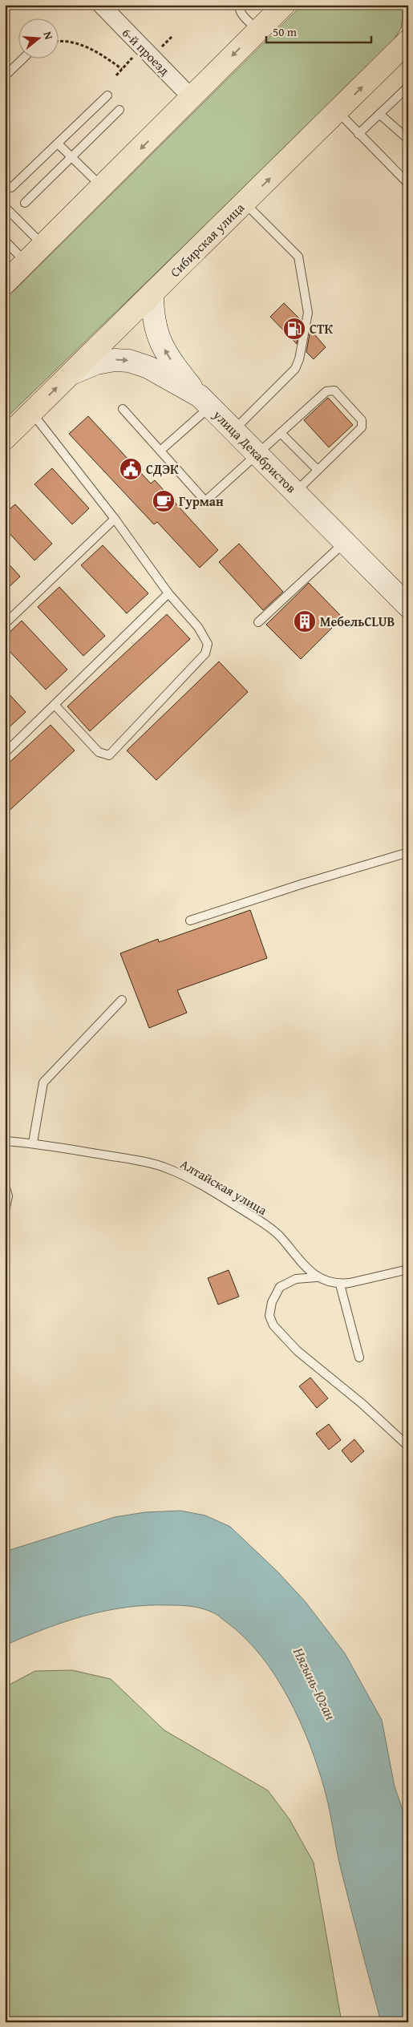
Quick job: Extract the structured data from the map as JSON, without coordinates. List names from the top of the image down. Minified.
{"streets":{"main road":["Сибирская улица","улица Декабристов"],"street":["6-й проезд"],"lane":["Алтайская улица"]},"crossings":[["Сибирская улица","улица Декабристов"]],"water":["Нягынь-Юган"],"places":{"fuel station":["СТК"],"public building":["СДЭК"],"cafe":["Гурман"],"building":["МебельCLUB"]},"scale_bar":"50 m","north":"right"}
